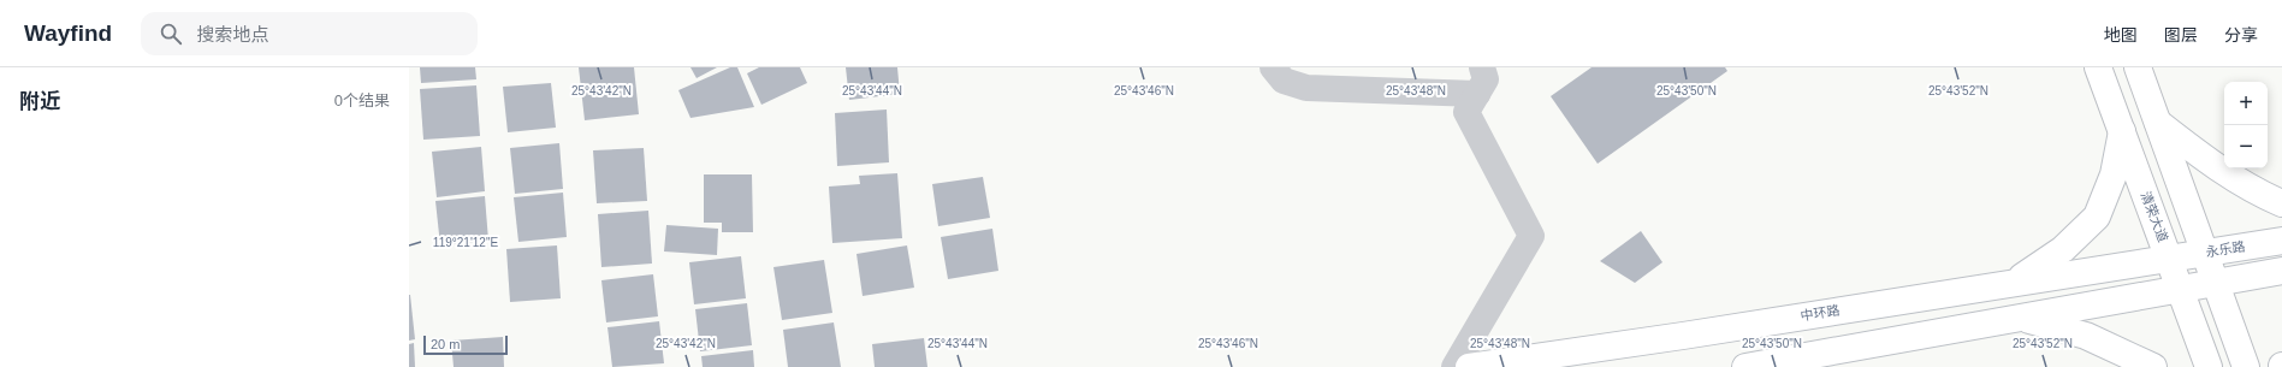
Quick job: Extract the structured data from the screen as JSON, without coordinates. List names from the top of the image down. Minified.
{"streets":{"street":["清荣大道","永乐路","中环路"]},"crossings":[["清荣大道","永乐路"],["清荣大道","中环路"],["永乐路","中环路"]],"scale_bar":"20 m","page":{"header":"Wayfind","search":"搜索地点","nav":["地图","图层","分享"],"heading":["附近","0个结果"],"map_buttons":["+","−"],"scale":"20 m"},"coordinates":["25°43'42\"N","25°43'44\"N","25°43'46\"N","25°43'48\"N","25°43'50\"N","25°43'52\"N","119°21'12\"E"]}
